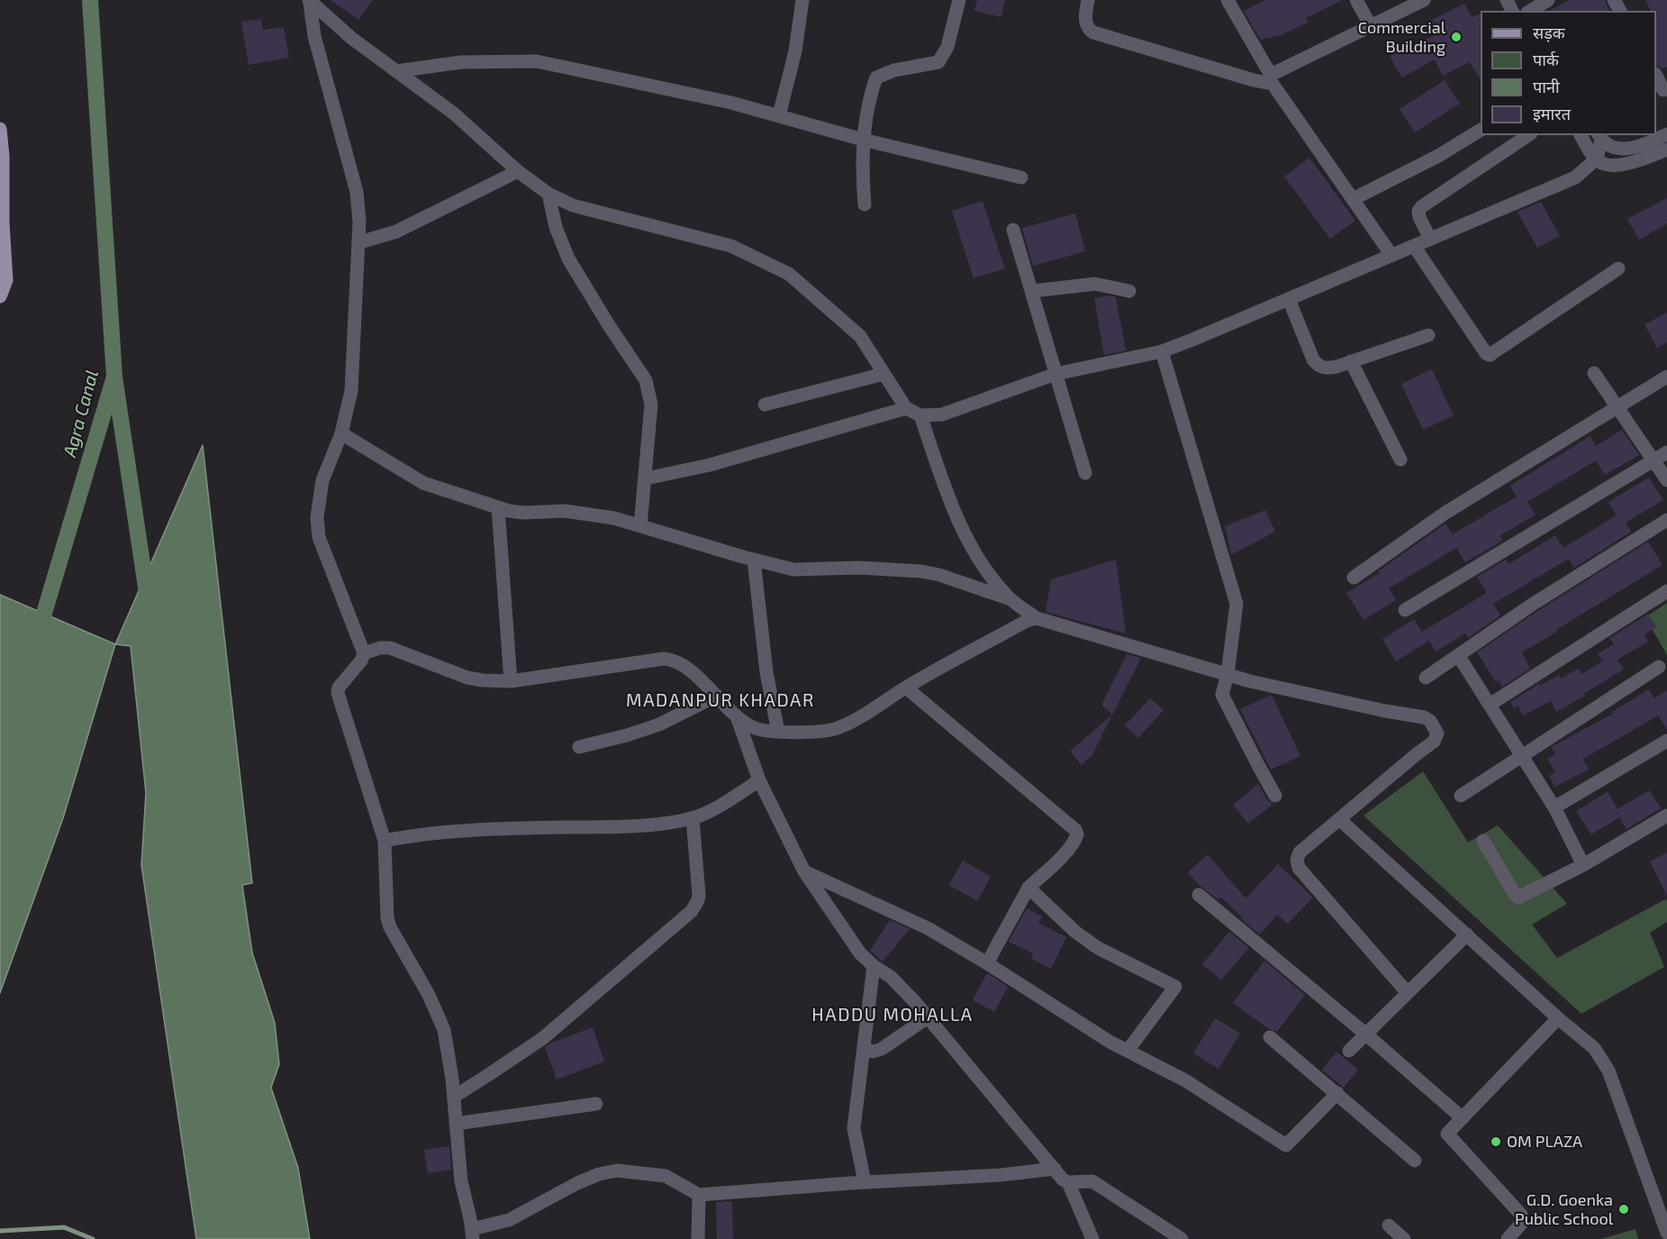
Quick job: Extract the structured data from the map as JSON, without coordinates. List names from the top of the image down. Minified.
{"districts":["MADANPUR KHADAR","HADDU MOHALLA"],"water":["Agra Canal"],"places":["Commercial Building","OM PLAZA","G.D. Goenka Public School"],"legend":["सड़क","पार्क","पानी","इमारत"]}
